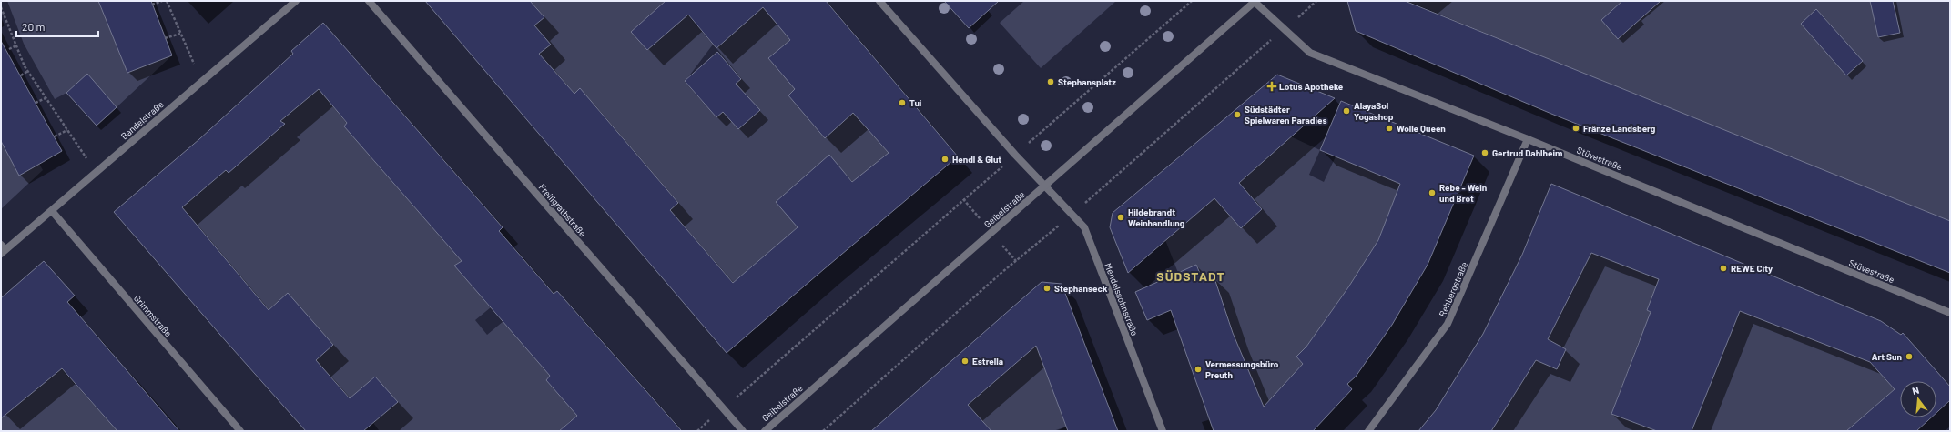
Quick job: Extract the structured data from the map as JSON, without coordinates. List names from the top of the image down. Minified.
{"streets":{"street":["Bandelstraße","Stüvestraße","Geibelstraße","Freiligrathstraße","Rehbergstraße","Mendelssohnstraße","Grimmstraße"]},"crossings":[["Bandelstraße","Grimmstraße"],["Stüvestraße","Geibelstraße"],["Stüvestraße","Rehbergstraße"],["Geibelstraße","Mendelssohnstraße"]],"districts":["SÜDSTADT"],"places":{"other":["Stephansplatz","Tui","AlayaSol Yogashop","Südstädter Spielwaren Paradies","Wolle Queen","Fränze Landsberg","Gertrud Dahlheim","Hendl & Glut","Rebe - Wein und Brot","Hildebrandt Weinhandlung","REWE City","Stephanseck","Art Sun","Estrella","Vermessungsbüro Preuth"],"health":["Lotus Apotheke"]},"scale_bar":"20 m","north":"top"}
